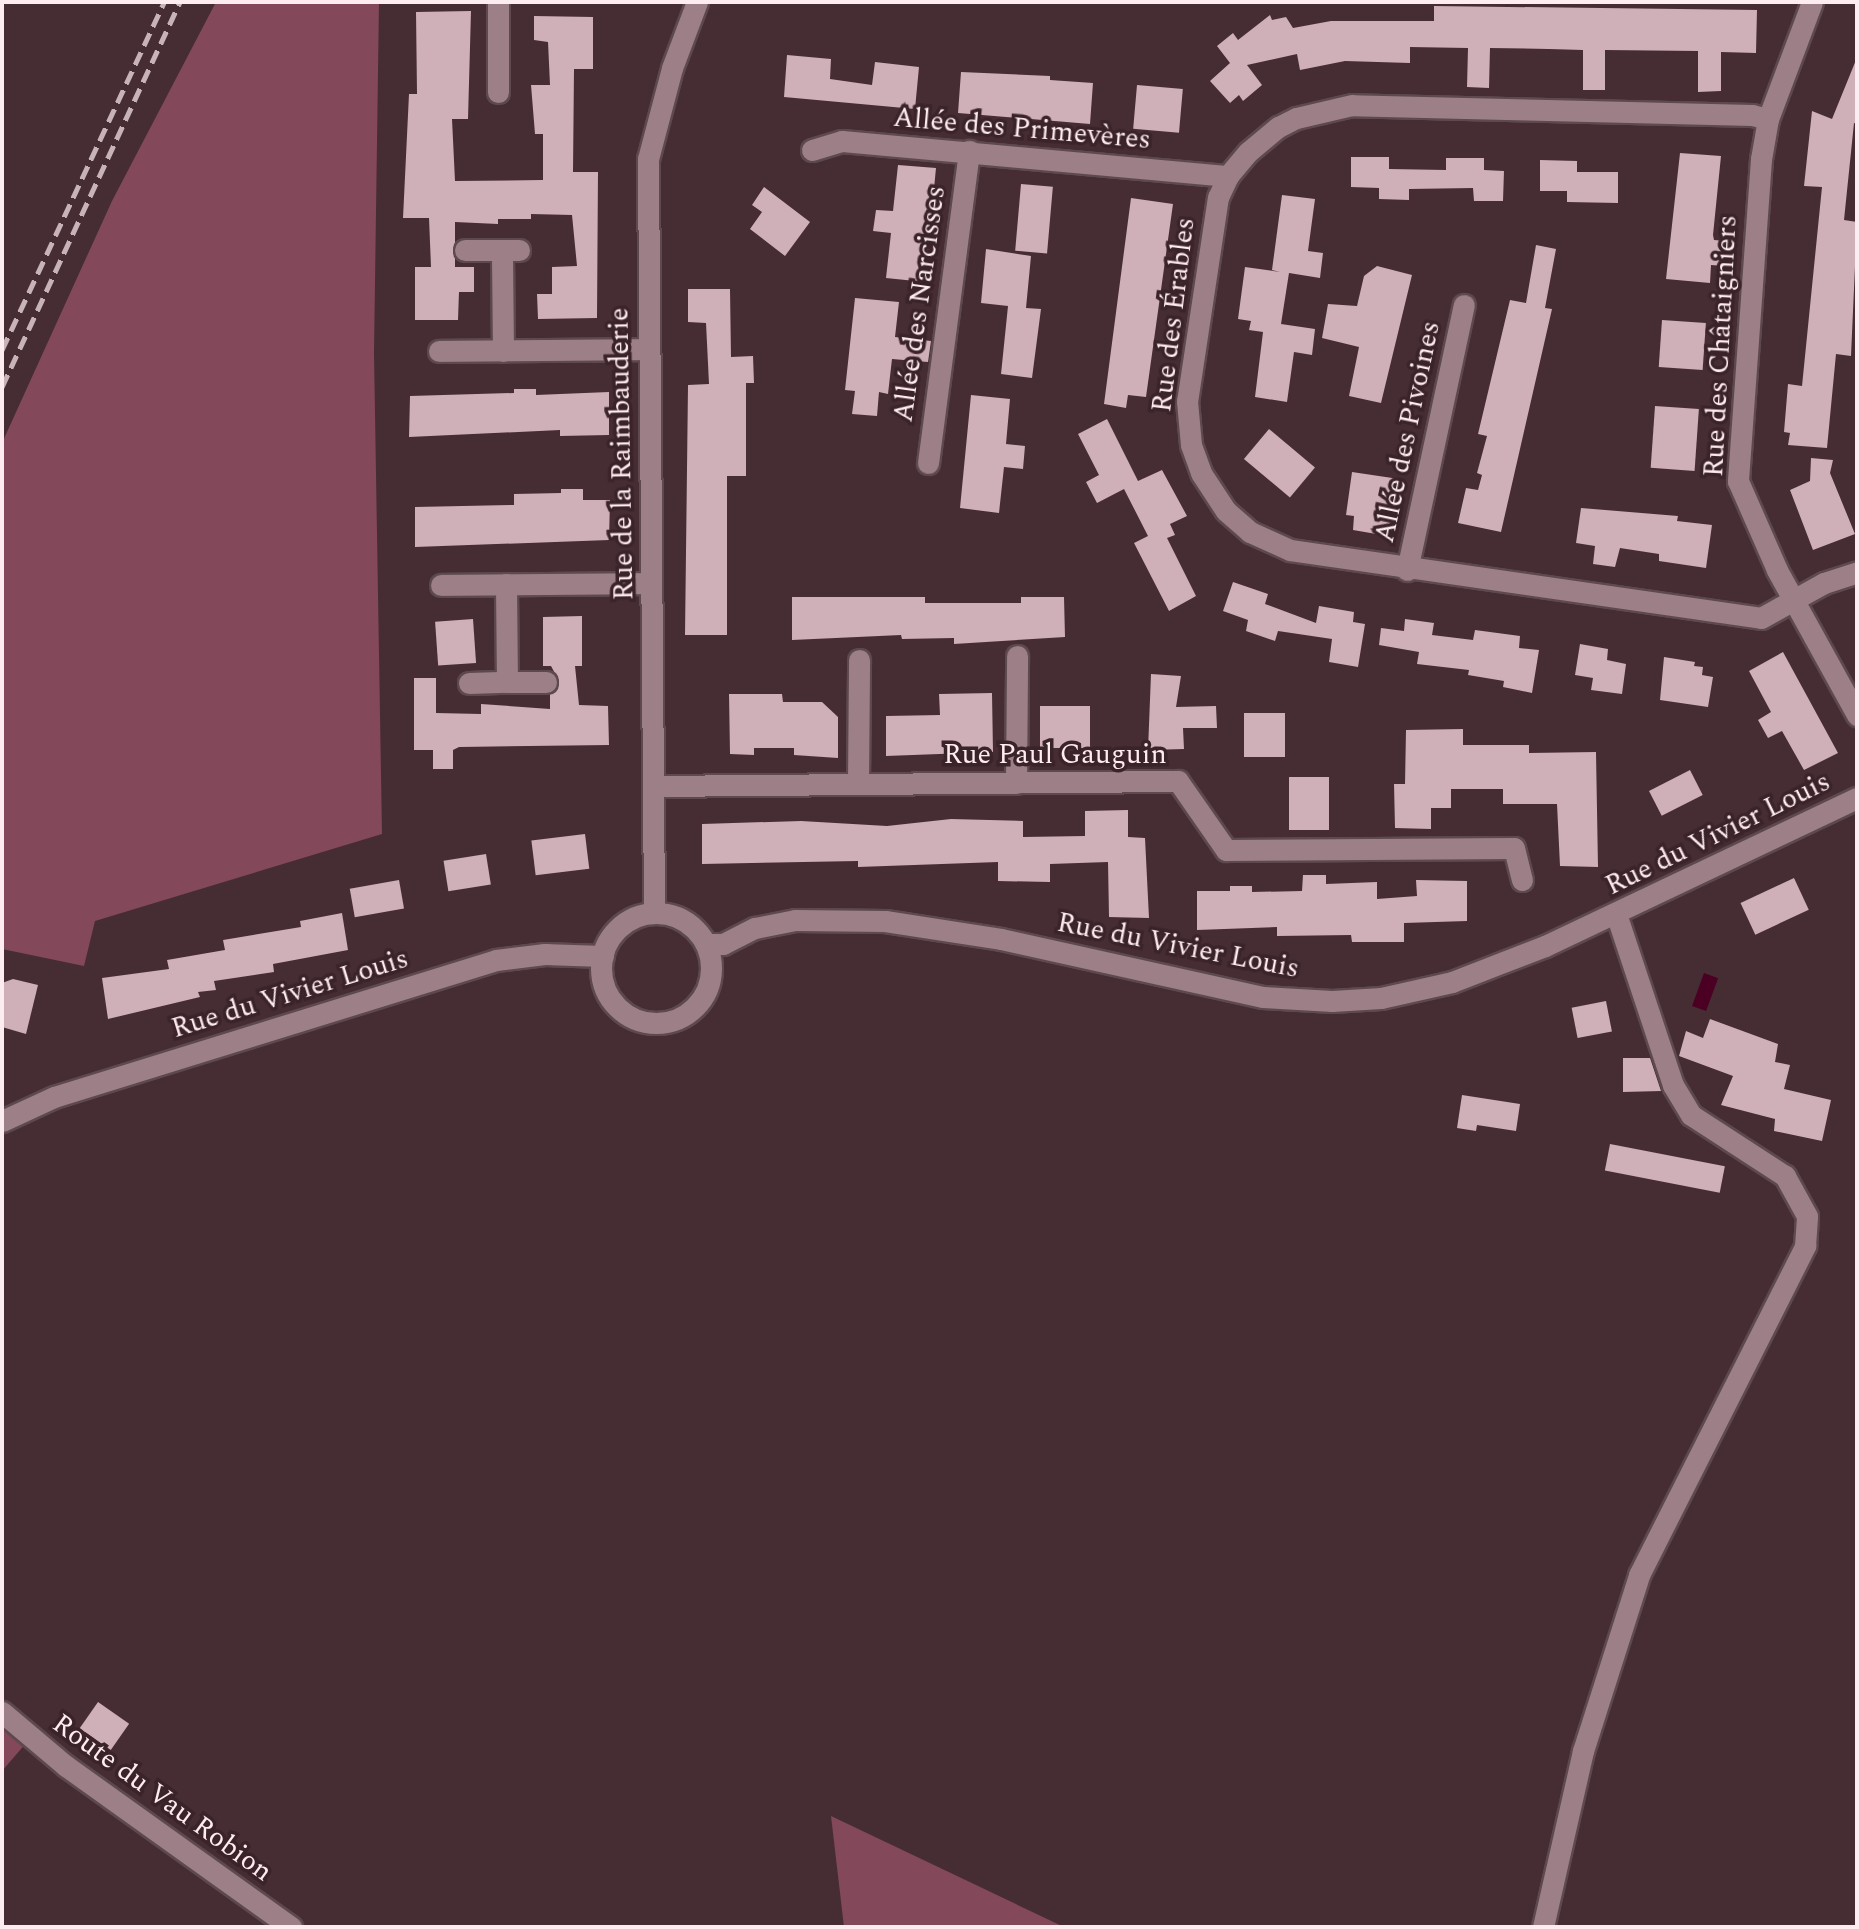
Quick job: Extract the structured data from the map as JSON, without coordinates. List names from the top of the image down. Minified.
{"streets":{"street":["Allée des Primevères","Allée des Narcisses","Rue des Érables","Rue des Châtaigniers","Allée des Pivoines","Rue de la Raimbauderie","Rue Paul Gauguin","Rue du Vivier Louis","Route du Vau Robion"]},"crossings":[["Allée des Primevères","Allée des Narcisses"],["Allée des Primevères","Rue des Érables"],["Rue des Érables","Rue des Châtaigniers"],["Rue des Érables","Allée des Pivoines"],["Rue de la Raimbauderie","Rue Paul Gauguin"],["Rue de la Raimbauderie","Rue du Vivier Louis"]]}
